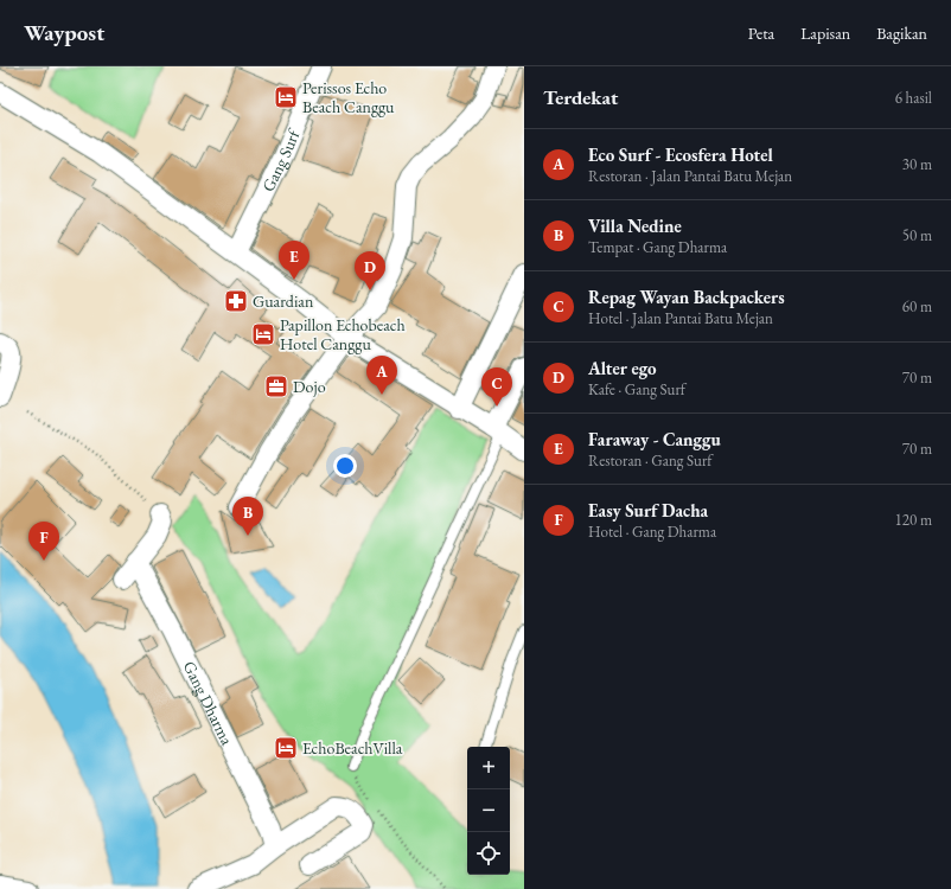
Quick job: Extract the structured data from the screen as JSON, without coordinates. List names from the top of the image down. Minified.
{"streets":{"street":["Gang Surf","Gang Dharma"]},"places":{"hotel":["Perissos Echo Beach Canggu","Papillon Echobeach Hotel Canggu","EchoBeachVilla"],"pharmacy":["Guardian"],"office":["Dojo"]},"page":{"header":"Waypost","nav":["Peta","Lapisan","Bagikan"],"heading":["Terdekat","6 hasil"],"list":[{"mark":"A","name":"Eco Surf - Ecosfera Hotel","note":"Restoran · Jalan Pantai Batu Mejan","value":"30 m"},{"mark":"B","name":"Villa Nedine","note":"Tempat · Gang Dharma","value":"50 m"},{"mark":"C","name":"Repag Wayan Backpackers","note":"Hotel · Jalan Pantai Batu Mejan","value":"60 m"},{"mark":"D","name":"Alter ego","note":"Kafe · Gang Surf","value":"70 m"},{"mark":"E","name":"Faraway - Canggu","note":"Restoran · Gang Surf","value":"70 m"},{"mark":"F","name":"Easy Surf Dacha","note":"Hotel · Gang Dharma","value":"120 m"}],"pins":["E","D","A","C","B","F"],"map_buttons":["+","−"]}}
